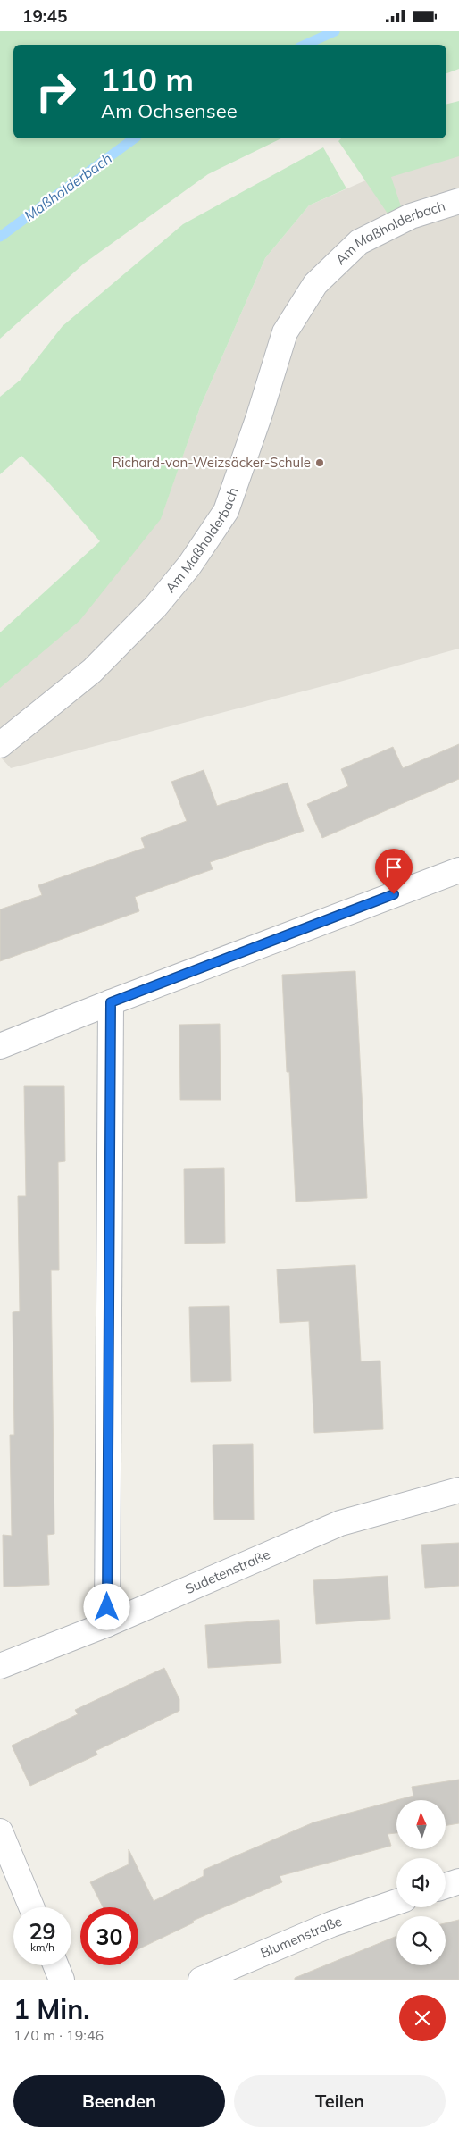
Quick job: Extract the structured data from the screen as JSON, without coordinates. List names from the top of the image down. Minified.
{"streets":{"street":["Am Maßholderbach","Sudetenstraße","Blumenstraße"]},"water":["Maßholderbach"],"places":["Richard-von-Weizsäcker-Schule"],"north":"top","page":{"status":"19:45","turn":["110 m","Am Ochsensee"],"speed":"29 km/h","limit":"30","heading":["1 Min.","170 m · 19:46"],"buttons":["Beenden","Teilen"]}}
